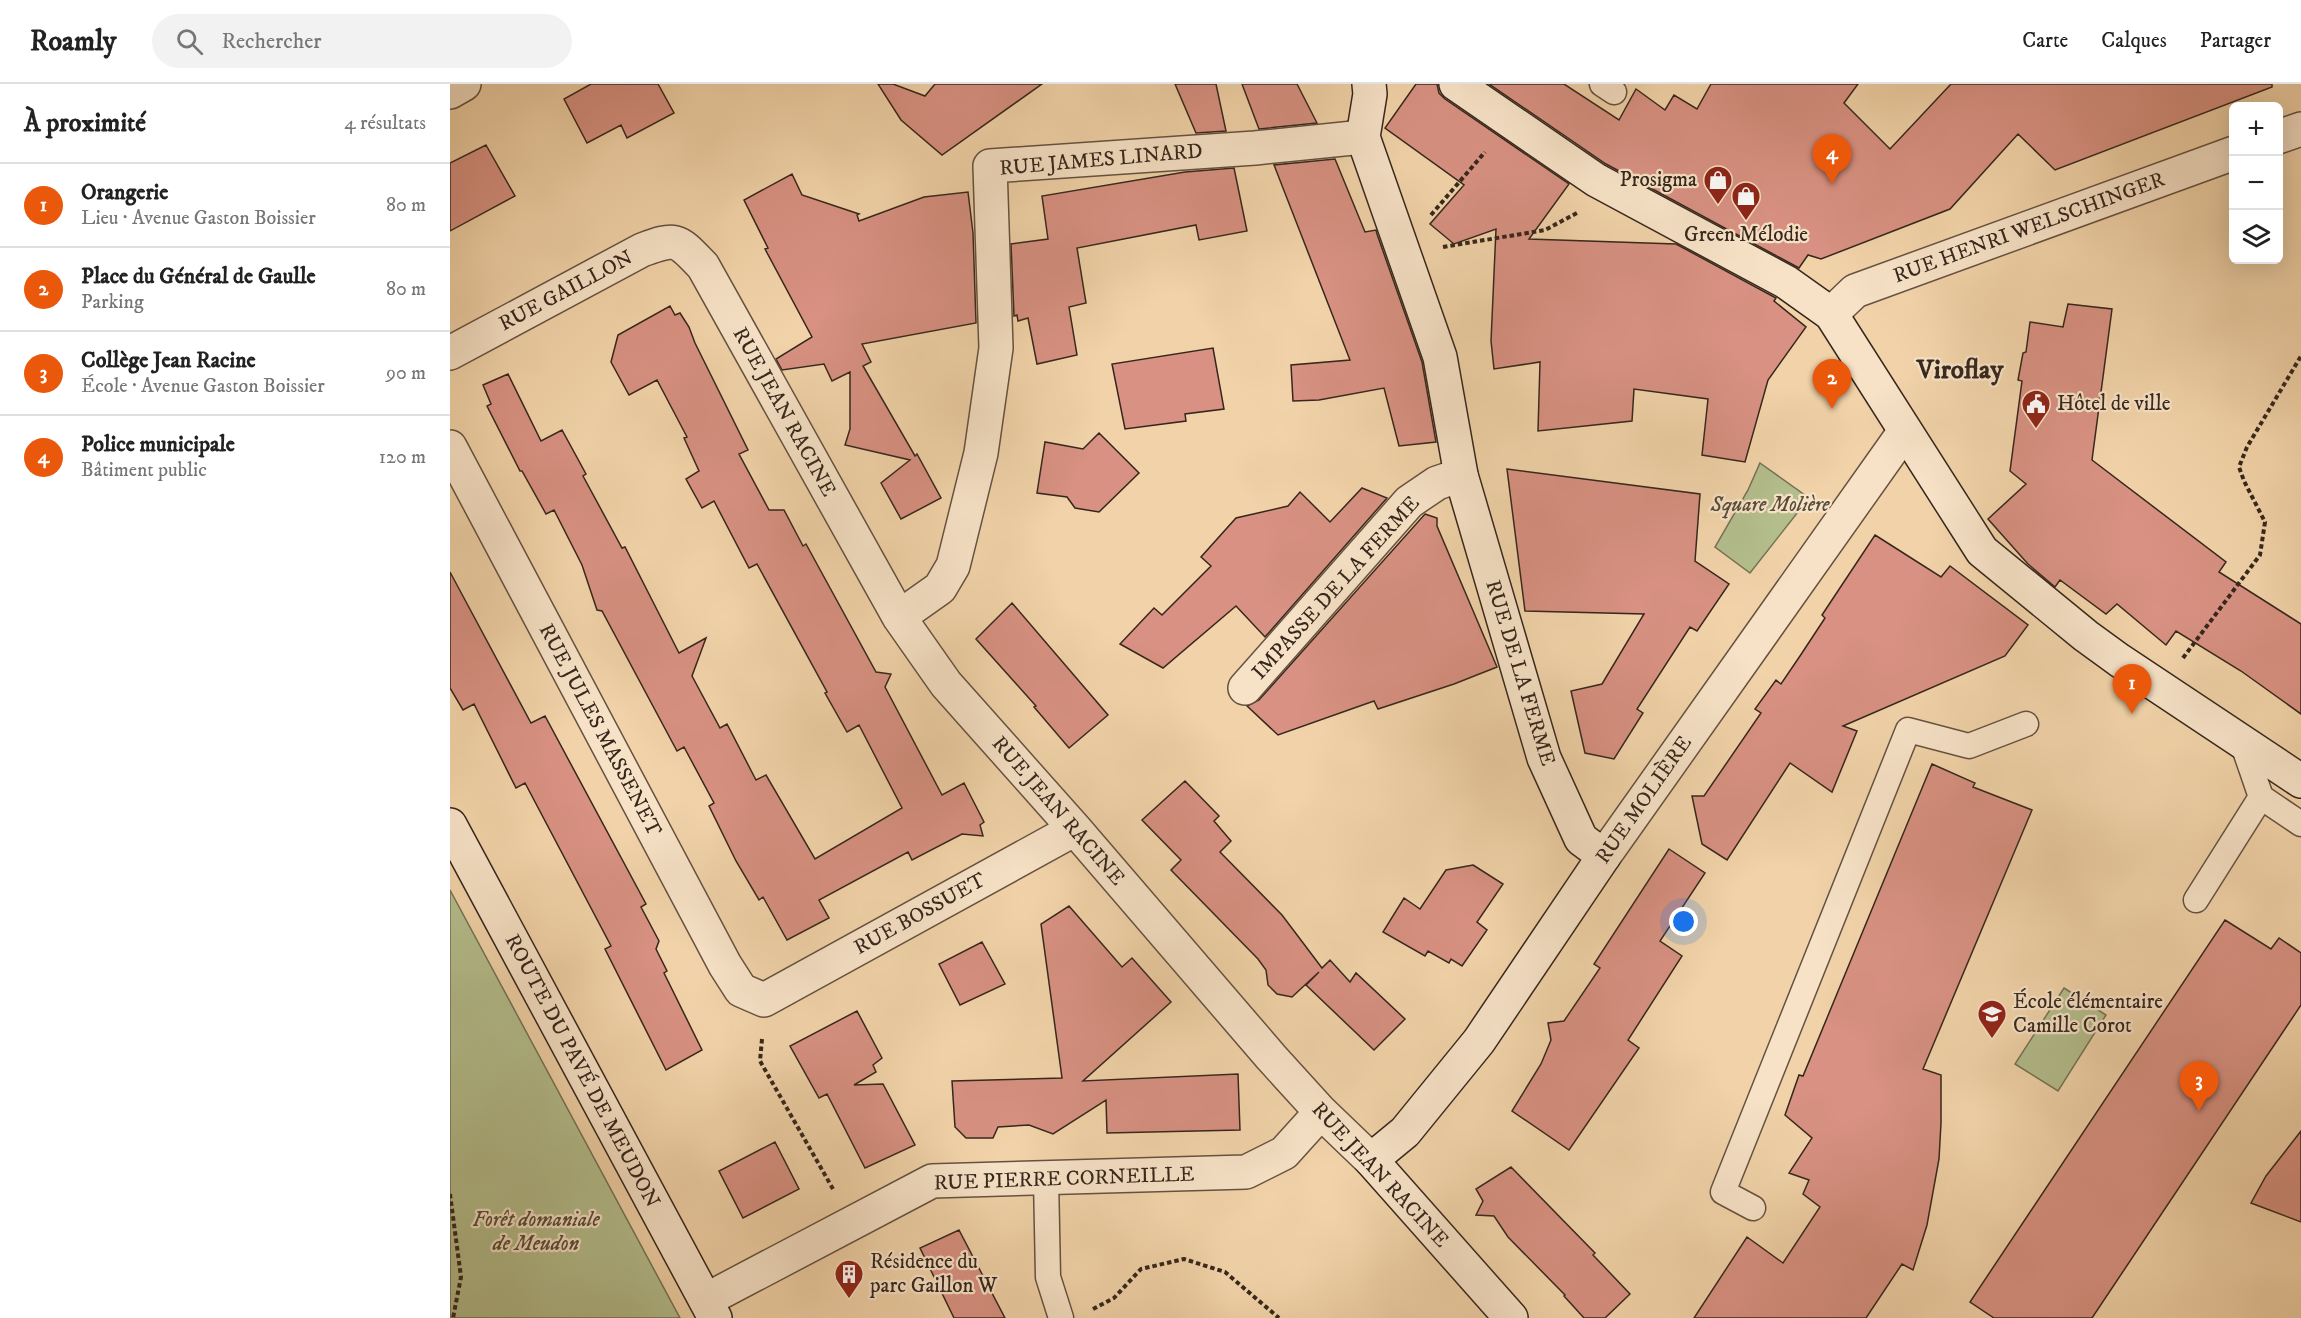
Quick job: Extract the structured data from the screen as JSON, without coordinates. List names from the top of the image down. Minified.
{"streets":{"street":["RUE JAMES LINARD","RUE HENRI WELSCHINGER","RUE GAILLON","RUE JEAN RACINE","IMPASSE DE LA FERME","RUE DE LA FERME","RUE JULES MASSENET","RUE MOLIÈRE","RUE BOSSUET","ROUTE DU PAVÉ DE MEUDON","RUE PIERRE CORNEILLE"]},"crossings":[["RUE JAMES LINARD","RUE JEAN RACINE"],["RUE JAMES LINARD","RUE DE LA FERME"],["RUE GAILLON","RUE JEAN RACINE"],["RUE JEAN RACINE","RUE MOLIÈRE"],["RUE JEAN RACINE","RUE BOSSUET"],["RUE JEAN RACINE","RUE PIERRE CORNEILLE"],["IMPASSE DE LA FERME","RUE DE LA FERME"],["RUE DE LA FERME","RUE MOLIÈRE"],["RUE JULES MASSENET","RUE BOSSUET"],["ROUTE DU PAVÉ DE MEUDON","RUE PIERRE CORNEILLE"]],"districts":["Viroflay"],"parks":["Square Molière","Forêt domaniale de Meudon"],"places":{"shop":["Prosigma","Green Mélodie"],"public building":["Hôtel de ville"],"school or university":["École élémentaire Camille Corot"],"building":["Résidence du parc Gaillon W"]},"page":{"header":"Roamly","search":"Rechercher","nav":["Carte","Calques","Partager"],"heading":["À proximité","4 résultats"],"map_buttons":["+","−"],"pins":["4","2","1","3"],"list":[{"mark":"1","name":"Orangerie","note":"Lieu · Avenue Gaston Boissier","value":"80 m"},{"mark":"2","name":"Place du Général de Gaulle","note":"Parking","value":"80 m"},{"mark":"3","name":"Collège Jean Racine","note":"École · Avenue Gaston Boissier","value":"90 m"},{"mark":"4","name":"Police municipale","note":"Bâtiment public","value":"120 m"}]}}
